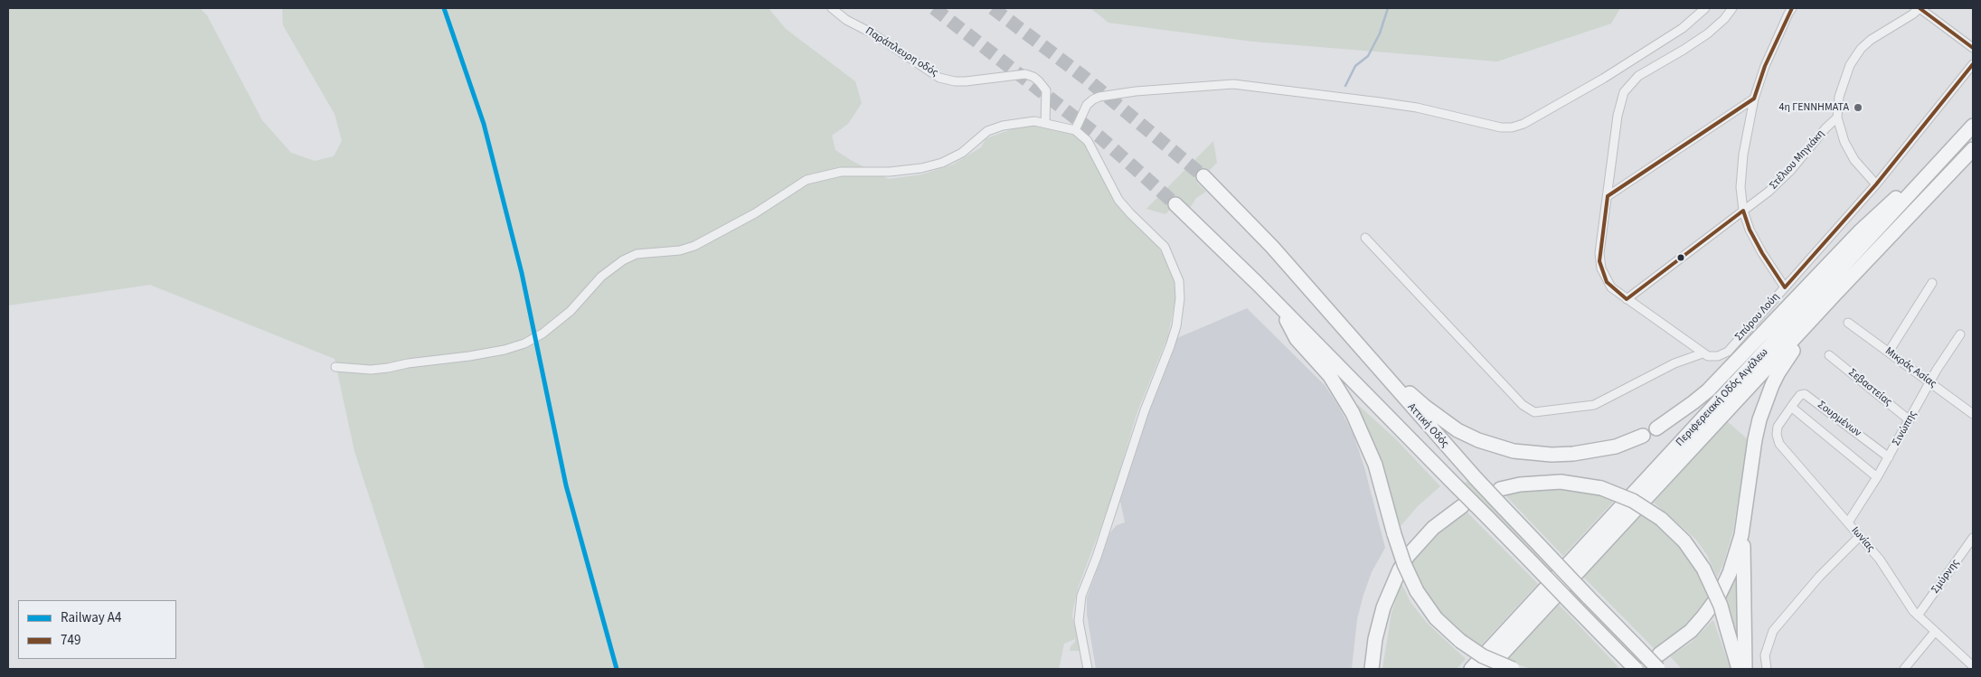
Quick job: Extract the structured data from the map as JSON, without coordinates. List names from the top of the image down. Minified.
{"streets":{"highway":["Περιφερειακή Οδός Αιγάλεω","Αττική Οδός"],"street":["Παράπλευρη οδός","Στέλιου Μηγιάκη","Σπύρου Λούη","Μικράς Ασίας","Σεβαστείας","Σουρμένων","Σινώπης","Ιωνίας","Σμύρνης"]},"crossings":[["Στέλιου Μηγιάκη","Σπύρου Λούη"],["Μικράς Ασίας","Σινώπης"],["Σεβαστείας","Σινώπης"],["Σουρμένων","Σινώπης"],["Σουρμένων","Ιωνίας"],["Σινώπης","Ιωνίας"],["Ιωνίας","Σμύρνης"]],"places":["4η ΓΕΝΝΗΜΑΤΑ"],"lines":["rail line A4","transit line 749"],"legend":["Railway A4","749"]}
